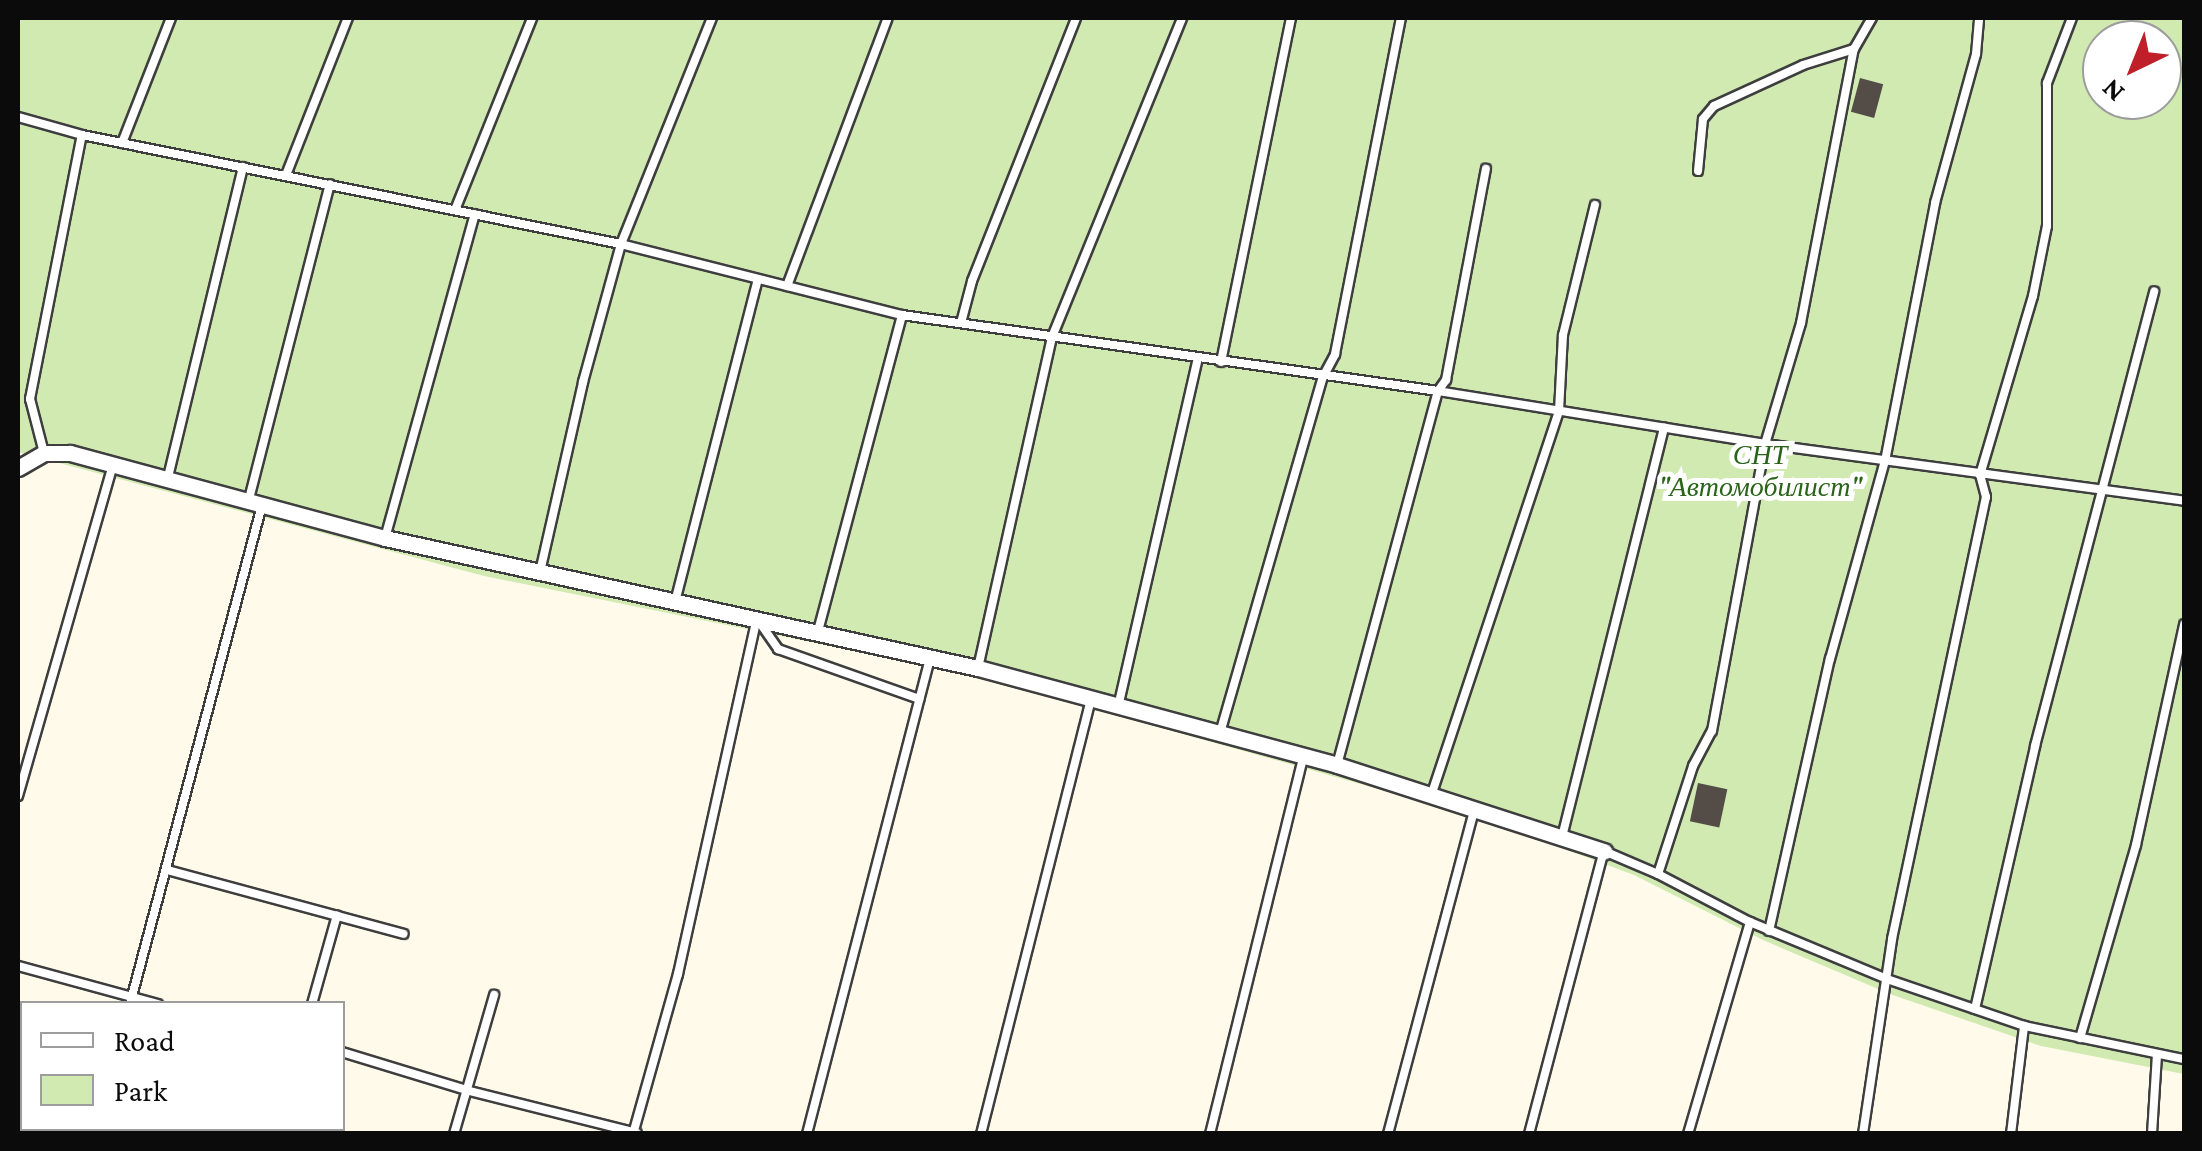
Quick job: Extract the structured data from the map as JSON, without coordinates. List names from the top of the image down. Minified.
{"parks":["СНТ \"Автомобилист\""],"legend":["Road","Park"],"north":"bottom left"}
